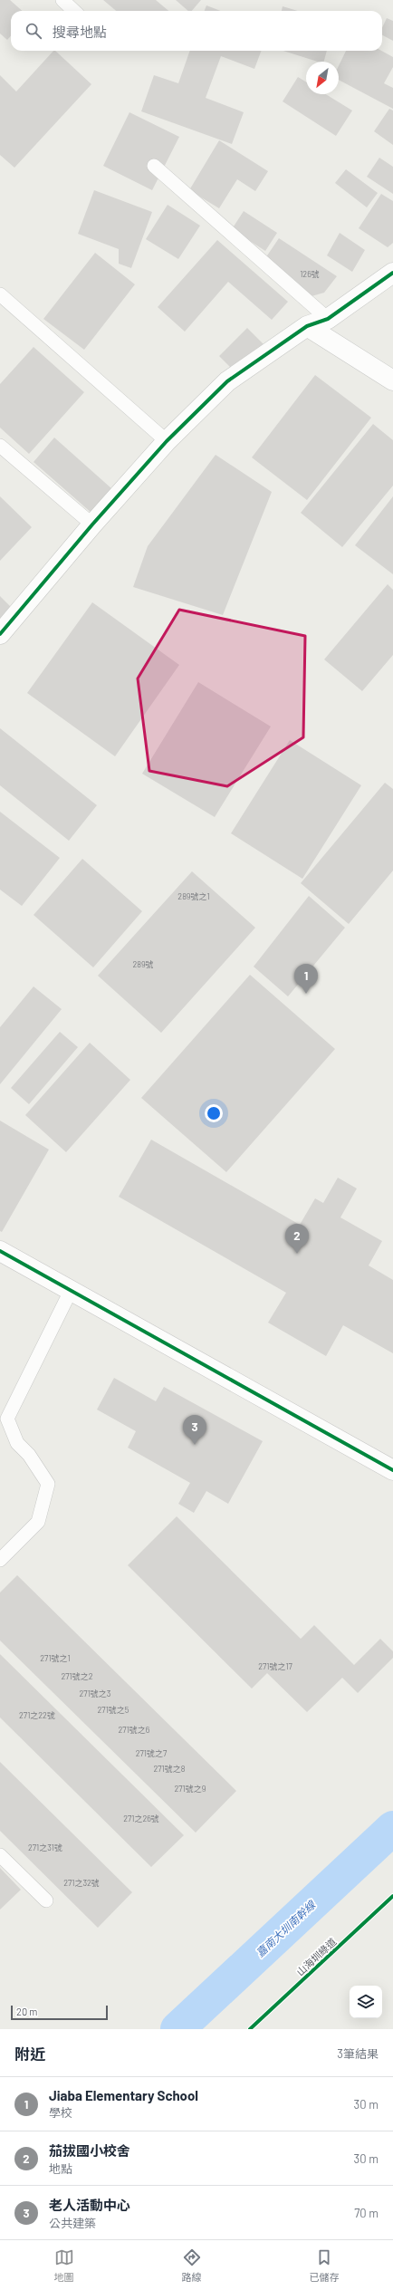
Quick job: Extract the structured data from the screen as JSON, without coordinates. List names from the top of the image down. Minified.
{"streets":{"cycle path":["山海圳綠道"]},"water":["嘉南大圳南幹線"],"house_numbers":["126號","289號之1","289號","271號之1","271號之17","271號之2","271號之3","271號之5","271之22號","271號之6","271號之7","271號之8","271號之9","271之26號","271之31號","271之32號"],"scale_bar":"20 m","north":"bottom left","page":{"search":"搜尋地點","pins":["1","2","3"],"scale":"20 m","heading":["附近","3筆結果"],"list":[{"mark":"1","name":"Jiaba Elementary School","note":"學校","value":"30 m"},{"mark":"2","name":"茄拔國小校舍","note":"地點","value":"30 m"},{"mark":"3","name":"老人活動中心","note":"公共建築","value":"70 m"}],"nav":["地圖","路線","已儲存"]}}
